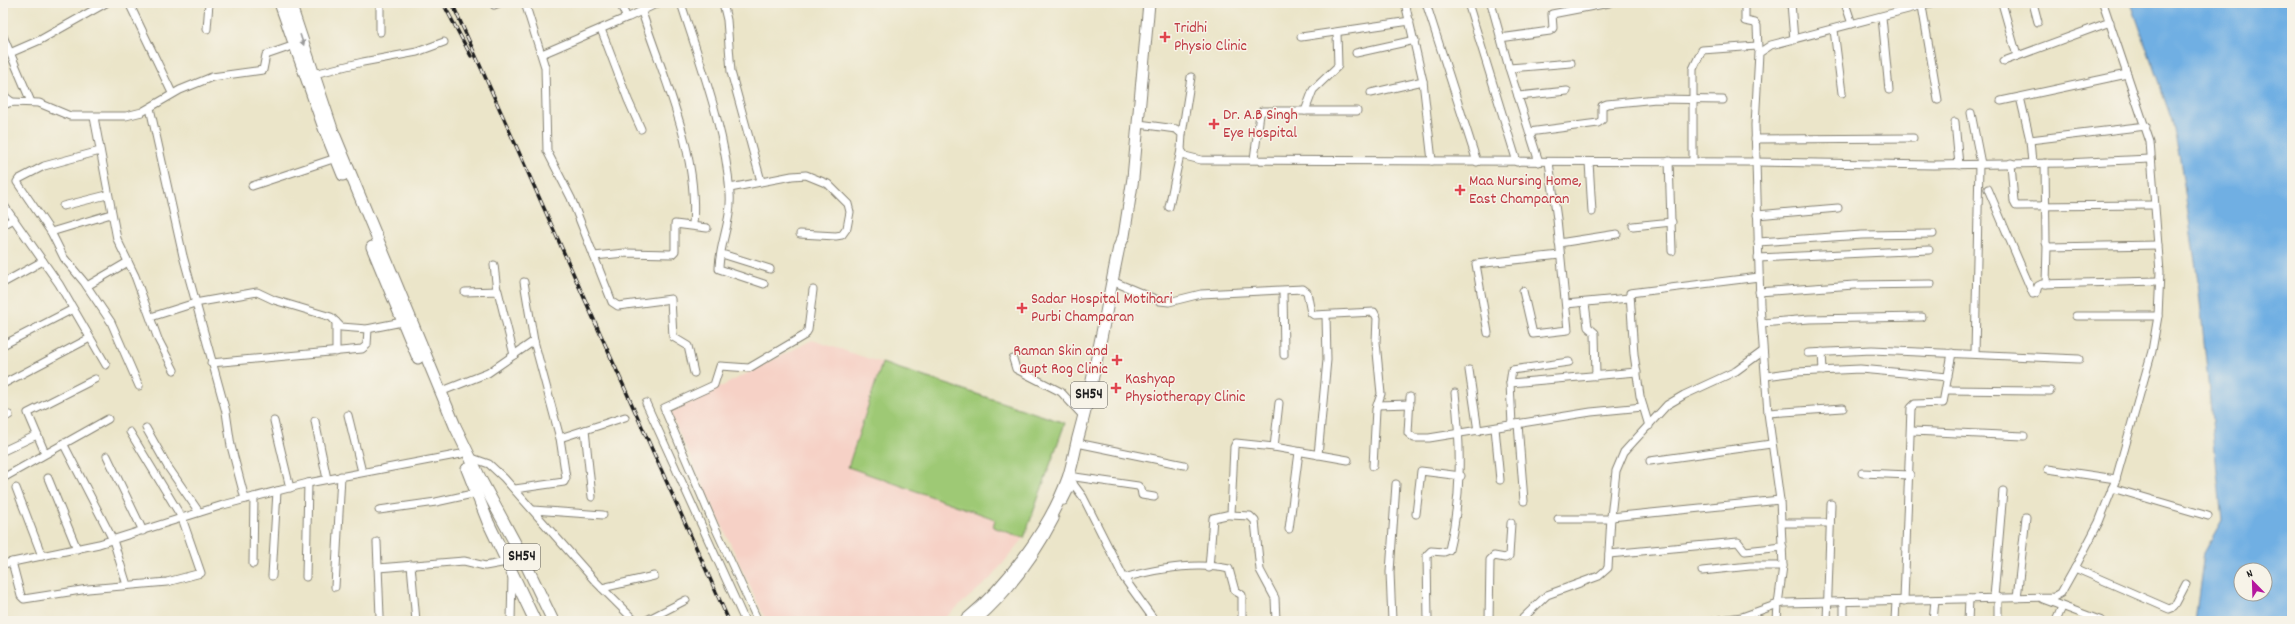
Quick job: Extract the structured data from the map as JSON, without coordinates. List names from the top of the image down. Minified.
{"streets":{"main road":["SH54"]},"places":{"health":["Tridhi Physio Clinic","Dr. A.B Singh Eye Hospital","Maa Nursing Home, East Champaran","Sadar Hospital Motihari Purbi Champaran","Raman Skin and Gupt Rog Clinic","Kashyap Physiotherapy Clinic"]},"north":"top left"}
